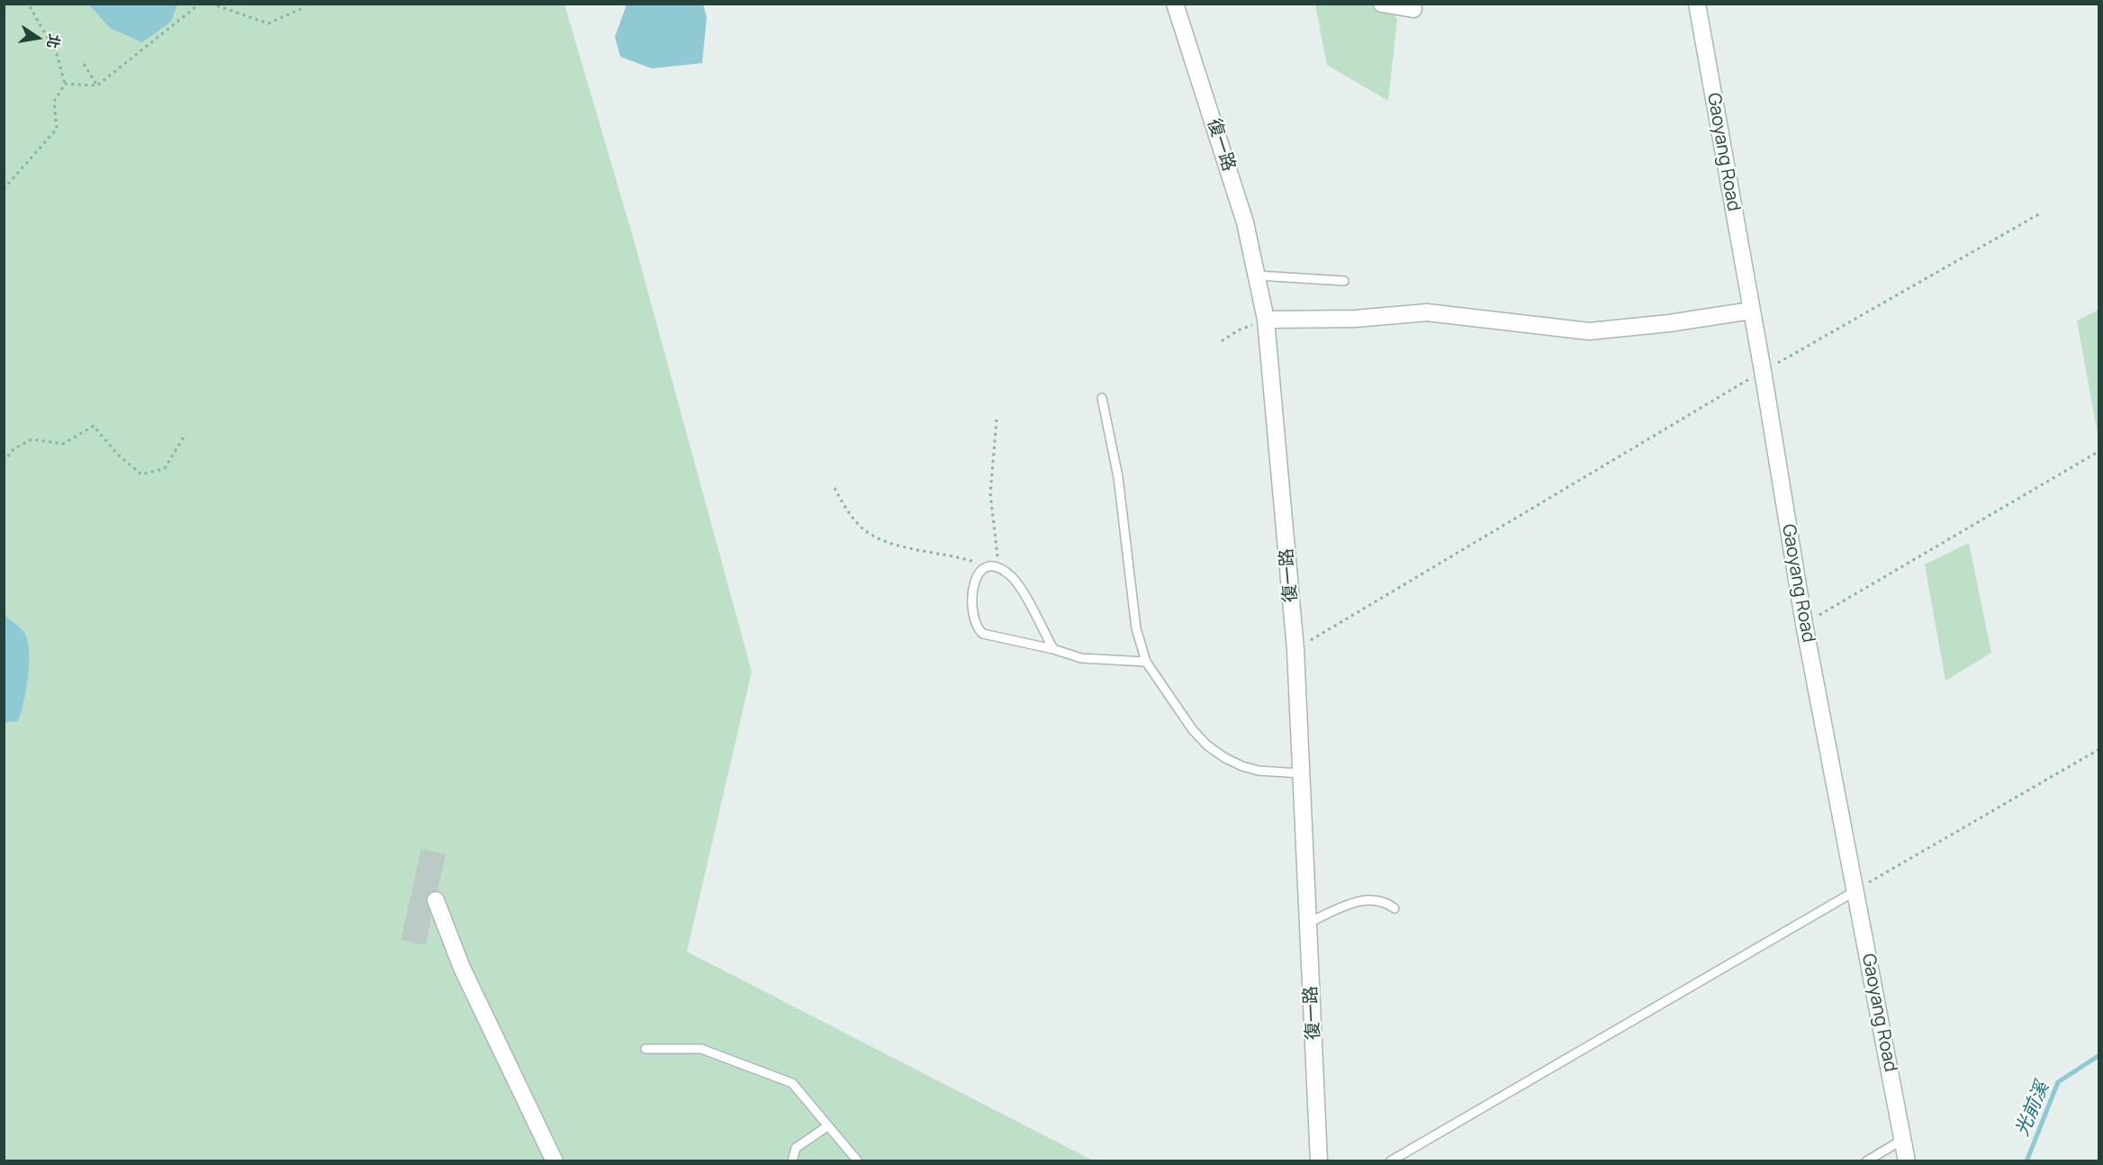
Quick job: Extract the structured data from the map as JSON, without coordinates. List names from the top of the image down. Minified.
{"streets":{"street":["復一路","Gaoyang Road"]},"water":["光前溪"],"north":"right"}
